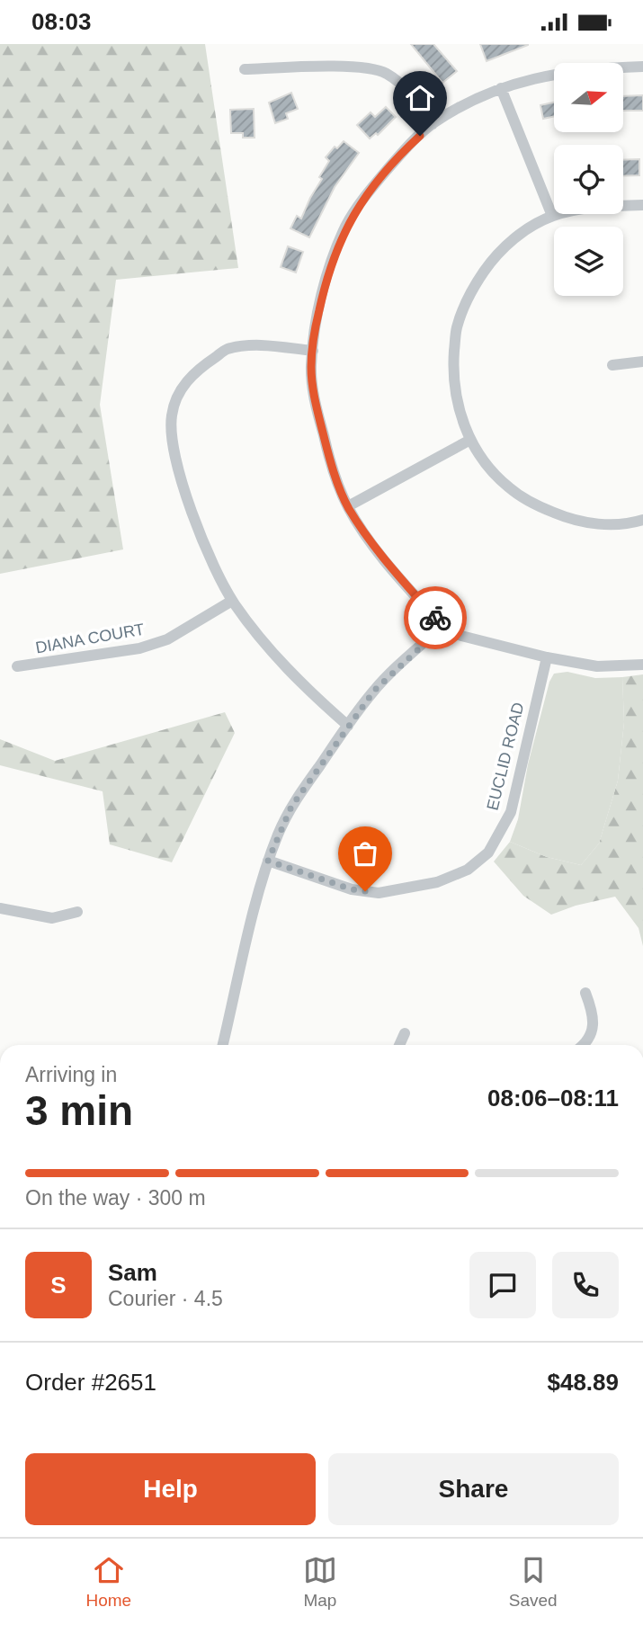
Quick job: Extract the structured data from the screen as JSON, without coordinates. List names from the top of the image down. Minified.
{"streets":{"street":["DIANA COURT","EUCLID ROAD"]},"north":"right","page":{"status":"08:03","heading":["3 min","Arriving in","08:06–08:11"],"panel":["Sam","Courier · 4.5","Order #2651","$48.89"],"bar":"On the way · 300 m","round":"S","buttons":["Help","Share"],"tabs":["Home","Map","Saved"]}}
